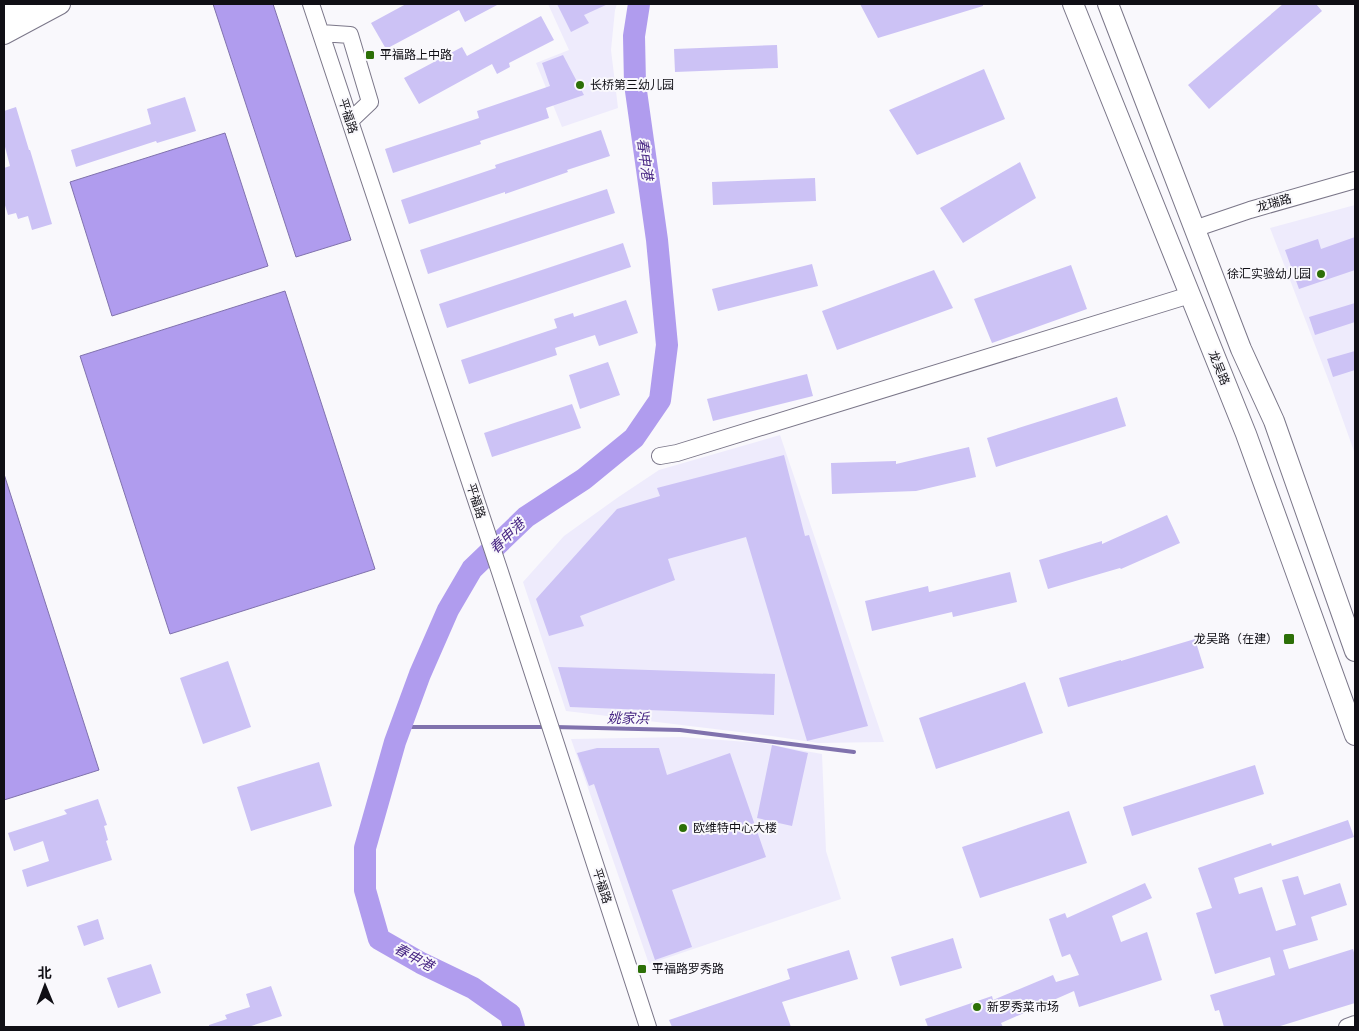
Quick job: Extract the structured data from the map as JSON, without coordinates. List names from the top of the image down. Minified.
{"streets":{"main road":["龙吴路"],"street":["平福路","龙瑞路"]},"water":["春申港","姚家浜"],"places":{"transit":["平福路上中路","龙吴路（在建）","平福路罗秀路"],"other":["长桥第三幼儿园","徐汇实验幼儿园","欧维特中心大楼","新罗秀菜市场"]},"north":"top"}
